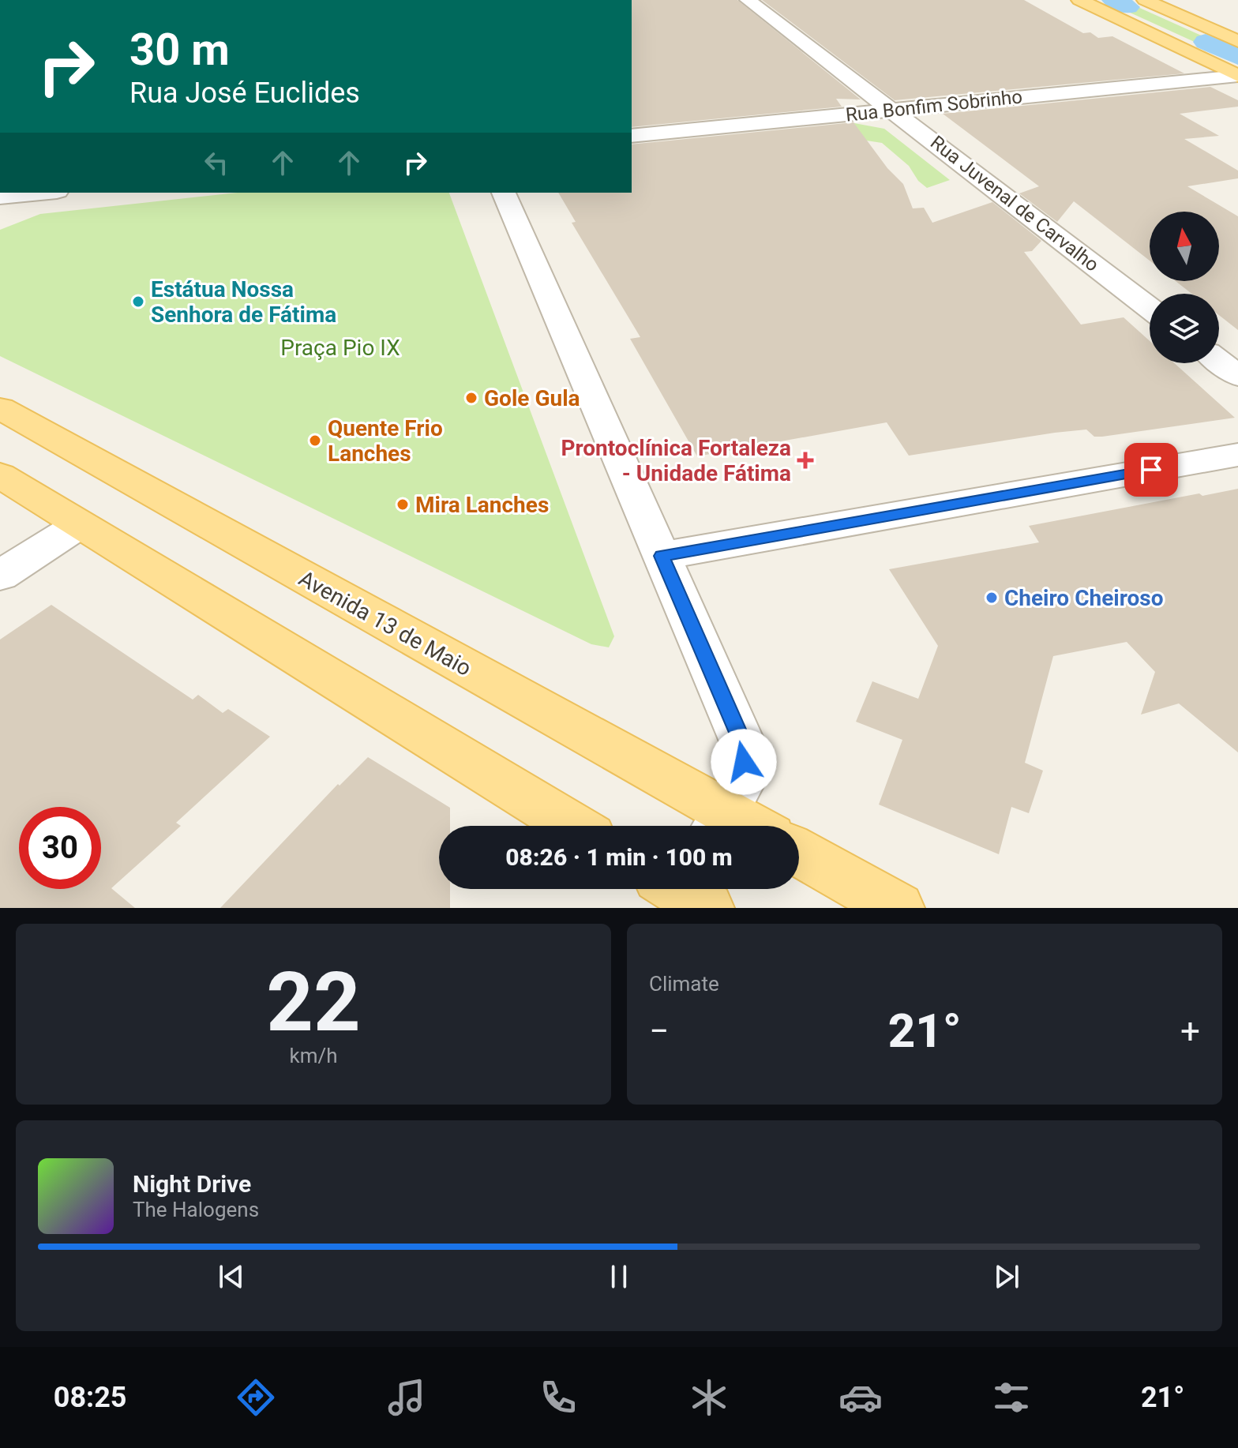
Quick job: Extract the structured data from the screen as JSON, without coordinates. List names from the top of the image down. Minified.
{"streets":{"main road":["Avenida 13 de Maio"],"street":["Rua Bonfim Sobrinho","Rua Juvenal de Carvalho"]},"crossings":[["Rua Bonfim Sobrinho","Rua Juvenal de Carvalho"]],"parks":["Praça Pio IX"],"places":{"other":["Estátua Nossa Senhora de Fátima","Gole Gula","Quente Frio Lanches","Mira Lanches","Cheiro Cheiroso"],"health":["Prontoclínica Fortaleza - Unidade Fátima"]},"north":"top","page":{"turn":["30 m","Rua José Euclides"],"limit":"30","trip":"08:26 · 1 min · 100 m","tile":[["22","km/h"],"Climate"],"heat":["−","21°","+"],"song":["Night Drive","The Halogens"],"tabs":["08:25","21°"]}}
